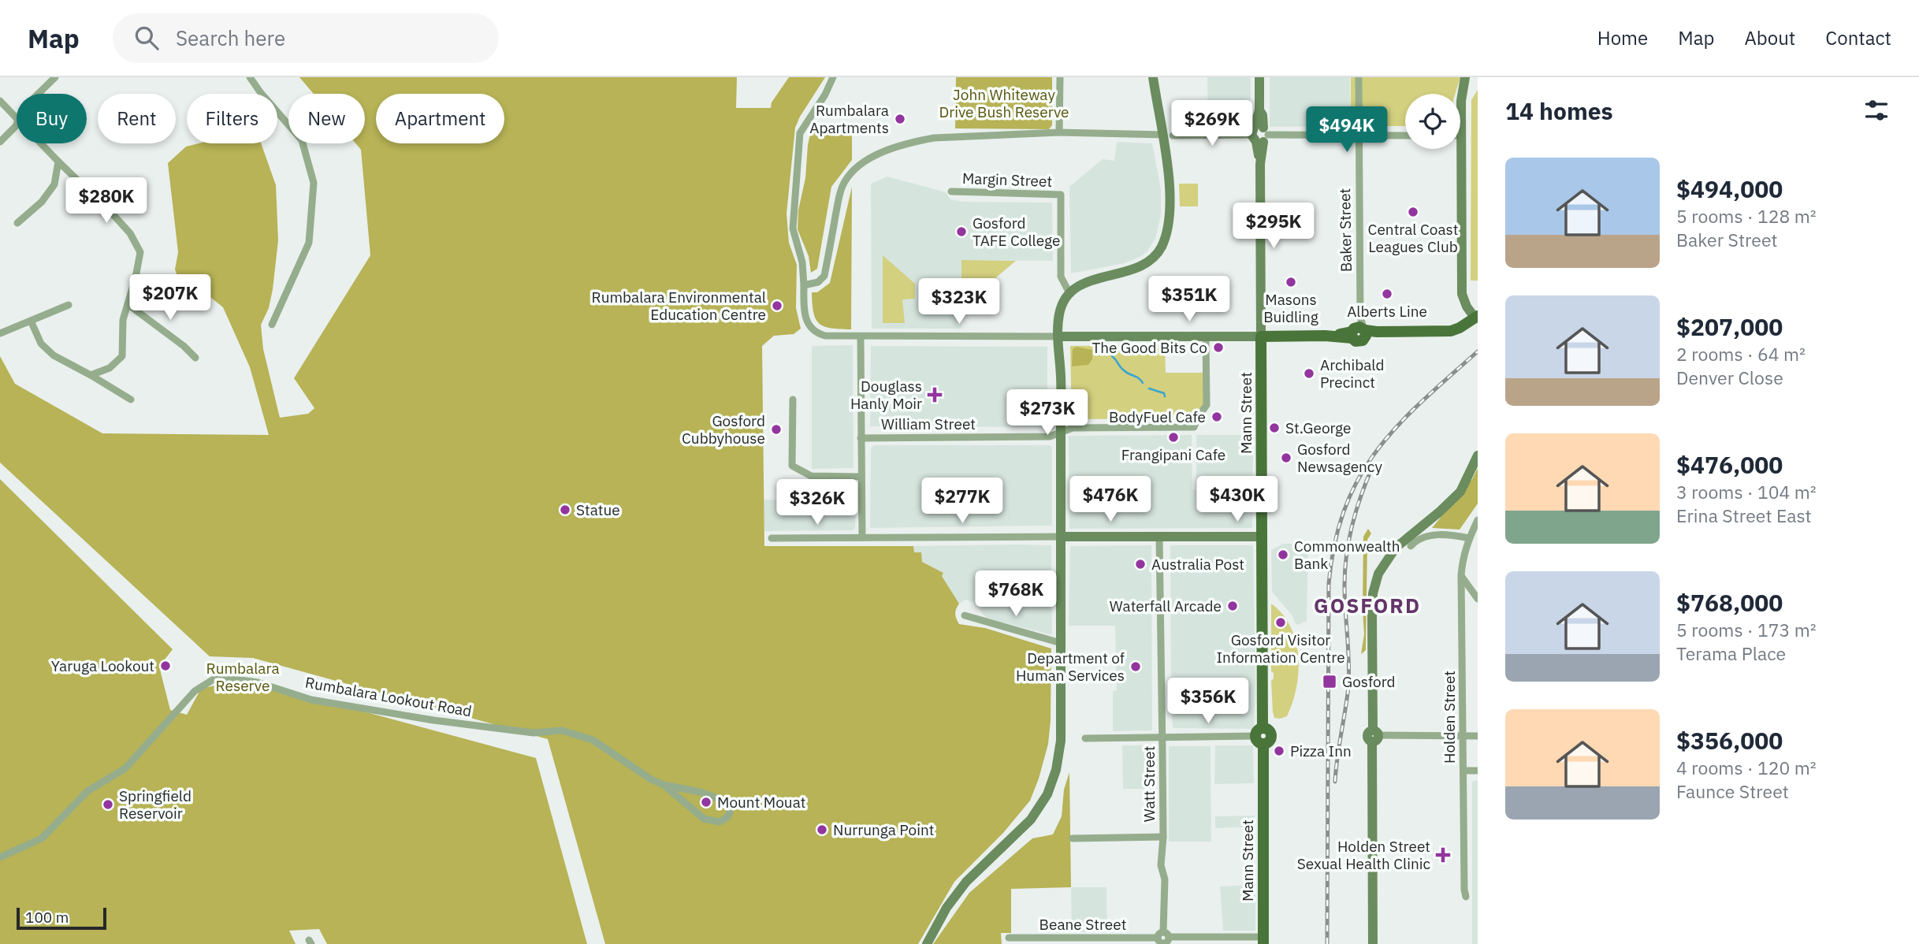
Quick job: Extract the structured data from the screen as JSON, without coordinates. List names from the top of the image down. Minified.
{"streets":{"main road":["Mann Street"],"street":["Margin Street","Baker Street","William Street","Rumbalara Lookout Road","Holden Street","Watt Street","Beane Street"]},"crossings":[["Mann Street","Beane Street"],["Watt Street","Beane Street"]],"districts":["GOSFORD"],"parks":["John Whiteway Drive Bush Reserve","Rumbalara Reserve"],"places":{"other":["Rumbalara Apartments","Central Coast Leagues Club","Gosford TAFE College","Masons Buidling","Alberts Line","Rumbalara Environmental Education Centre","The Good Bits Co","Archibald Precinct","BodyFuel Cafe","St.George","Gosford Cubbyhouse","Frangipani Cafe","Gosford Newsagency","Statue","Commonwealth Bank","Australia Post","Waterfall Arcade","Gosford Visitor Information Centre","Yaruga Lookout","Department of Human Services","Pizza Inn","Mount Mouat","Springfield Reservoir","Nurrunga Point"],"health":["Douglass Hanly Moir","Holden Street Sexual Health Clinic"],"transit":["Gosford"]},"scale_bar":"100 m","page":{"header":"Map","search":"Search here","nav":["Home","Map","About","Contact"],"heading":"14 homes","chip":["Buy","Rent","Filters","New","Apartment"],"price":["$269K","$494K","$280K","$295K","$207K","$351K","$323K","$273K","$476K","$430K","$277K","$326K","$768K","$356K"],"list":[{"name":"$494,000","note":"5 rooms · 128 m² · Baker Street"},{"name":"$207,000","note":"2 rooms · 64 m² · Denver Close"},{"name":"$476,000","note":"3 rooms · 104 m² · Erina Street East"},{"name":"$768,000","note":"5 rooms · 173 m² · Terama Place"},{"name":"$356,000","note":"4 rooms · 120 m² · Faunce Street"}],"scale":"100 m"}}
